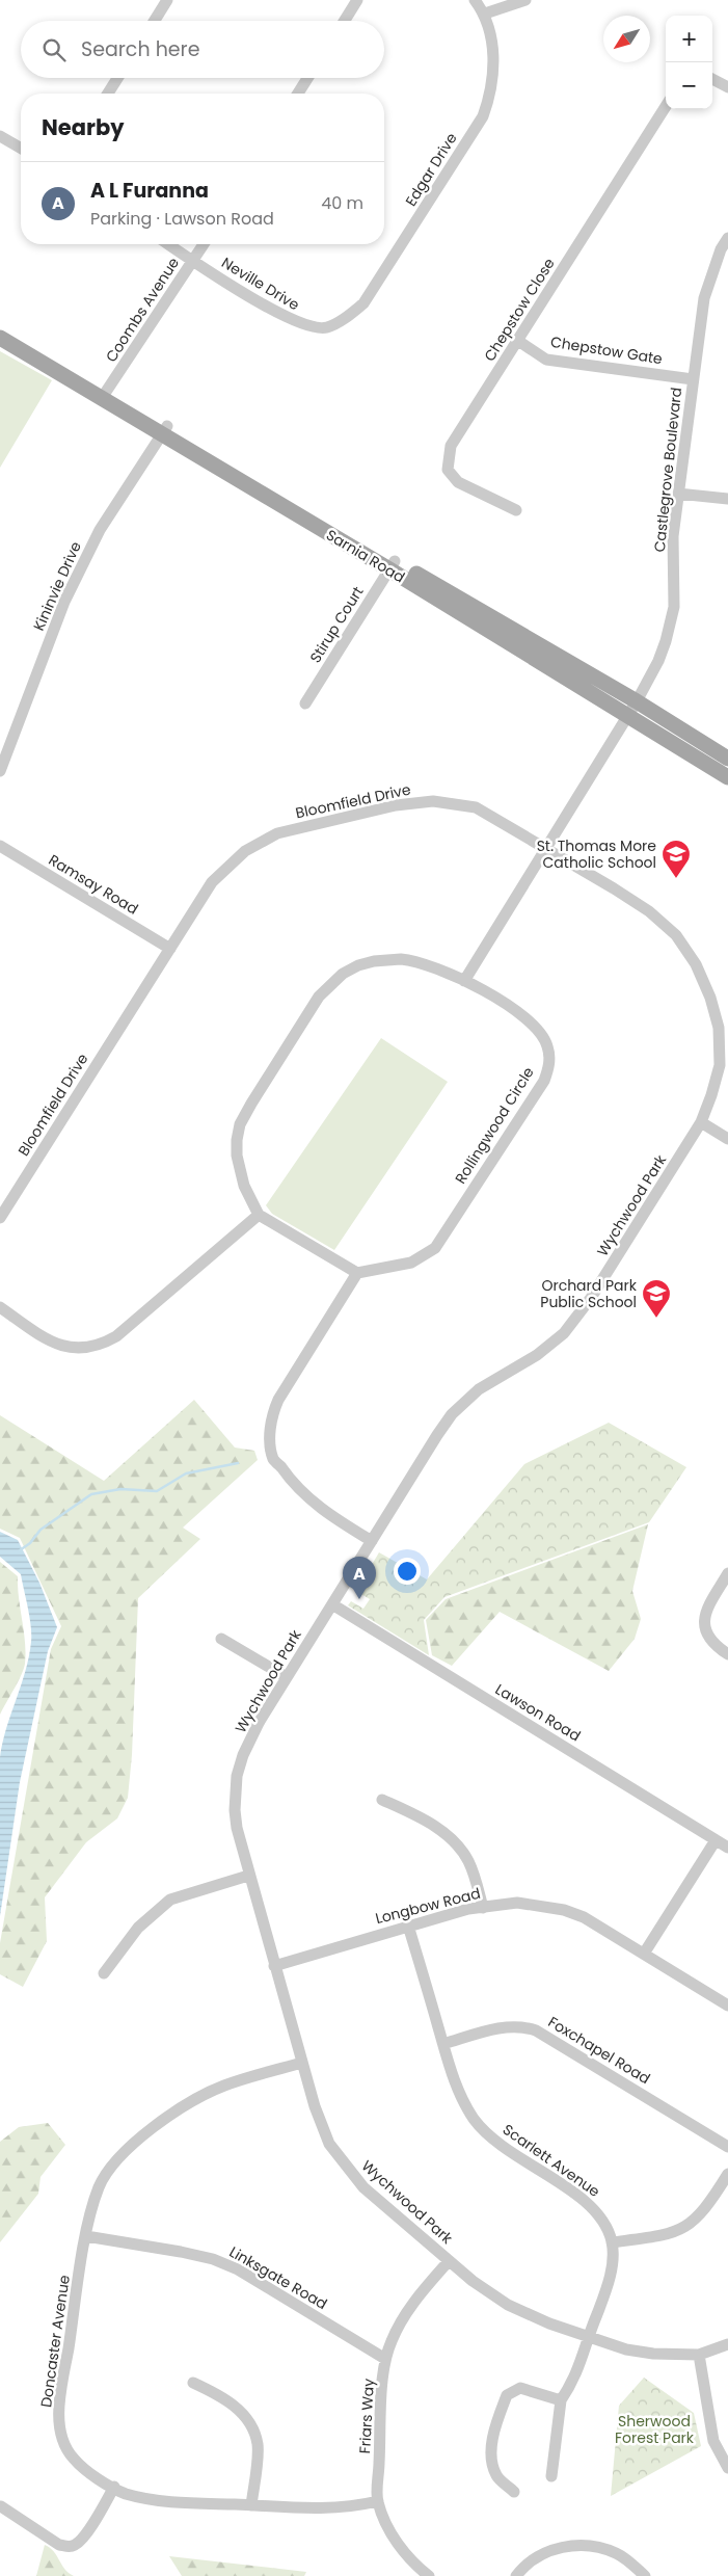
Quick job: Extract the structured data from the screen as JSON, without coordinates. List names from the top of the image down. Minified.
{"streets":{"main road":["Sarnia Road"],"street":["Edgar Drive","Neville Drive","Coombs Avenue","Chepstow Close","Chepstow Gate","Castlegrove Boulevard","Kininvie Drive","Stirup Court","Bloomfield Drive","Ramsay Road","Rollingwood Circle","Wychwood Park","Lawson Road","Longbow Road","Foxchapel Road","Scarlett Avenue","Linksgate Road","Doncaster Avenue","Friars Way"]},"crossings":[["Edgar Drive","Neville Drive"],["Neville Drive","Coombs Avenue"],["Coombs Avenue","Sarnia Road"],["Chepstow Close","Chepstow Gate"],["Chepstow Gate","Castlegrove Boulevard"],["Castlegrove Boulevard","Sarnia Road"],["Castlegrove Boulevard","Bloomfield Drive"],["Castlegrove Boulevard","Rollingwood Circle"],["Sarnia Road","Kininvie Drive"],["Sarnia Road","Stirup Court"],["Bloomfield Drive","Ramsay Road"],["Bloomfield Drive","Wychwood Park"],["Wychwood Park","Lawson Road"],["Wychwood Park","Longbow Road"],["Wychwood Park","Scarlett Avenue"],["Wychwood Park","Doncaster Avenue"],["Wychwood Park","Friars Way"],["Longbow Road","Scarlett Avenue"],["Foxchapel Road","Scarlett Avenue"],["Linksgate Road","Doncaster Avenue"],["Linksgate Road","Friars Way"],["Doncaster Avenue","Friars Way"]],"parks":["Sherwood Forest Park"],"places":{"school or university":["St. Thomas More Catholic School","Orchard Park Public School"]},"north":"bottom left","page":{"map_buttons":["+","−"],"search":"Search here","heading":"Nearby","list":[{"mark":"A","name":"A L Furanna","note":"Parking · Lawson Road","value":"40 m"}],"pins":"A"}}
